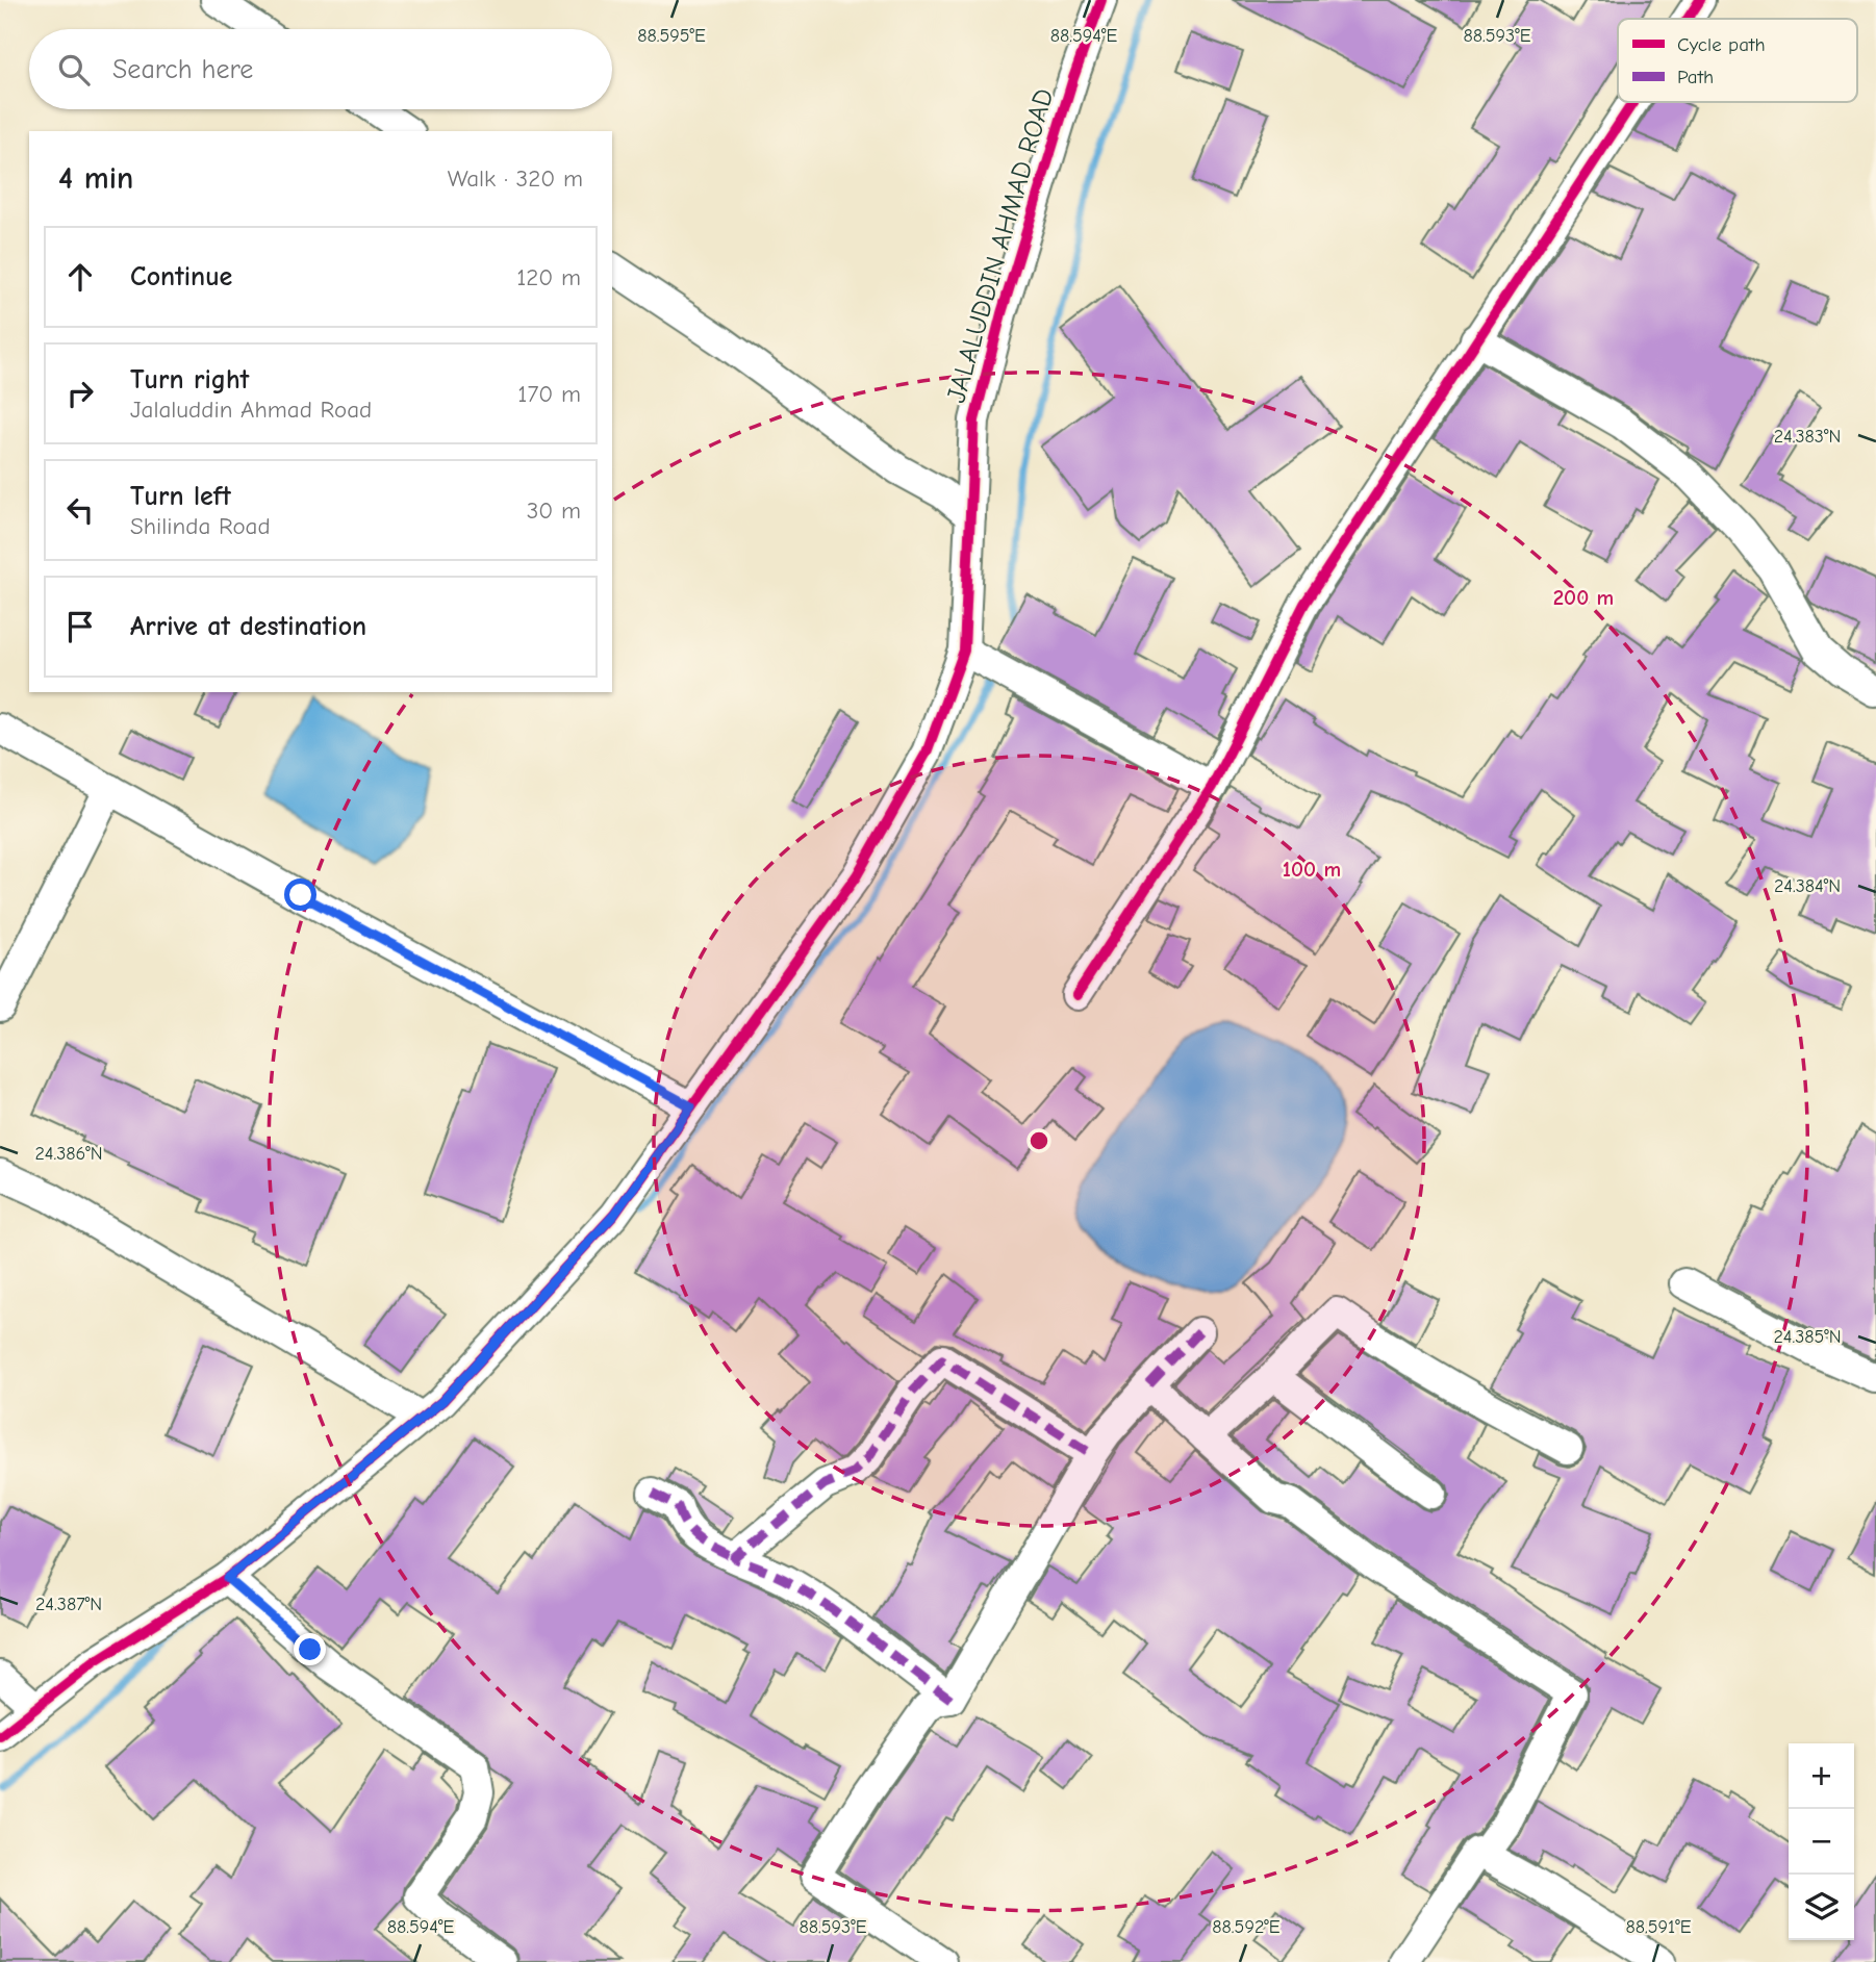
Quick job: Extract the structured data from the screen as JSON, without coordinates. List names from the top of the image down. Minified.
{"streets":{"street":["JALALUDDIN AHMAD ROAD"]},"legend":["Cycle path","Path"],"page":{"search":"Search here","heading":["4 min","Walk · 320 m"],"list":[["Continue","120 m"],["Turn right","Jalaluddin Ahmad Road","170 m"],["Turn left","Shilinda Road","30 m"],"Arrive at destination"],"map_buttons":["+","−"]},"coordinates":["88.595°E","88.594°E","88.593°E","24.383°N","24.384°N","24.386°N","24.385°N","24.387°N","88.592°E","88.591°E"],"rings":["200 m","100 m"]}
